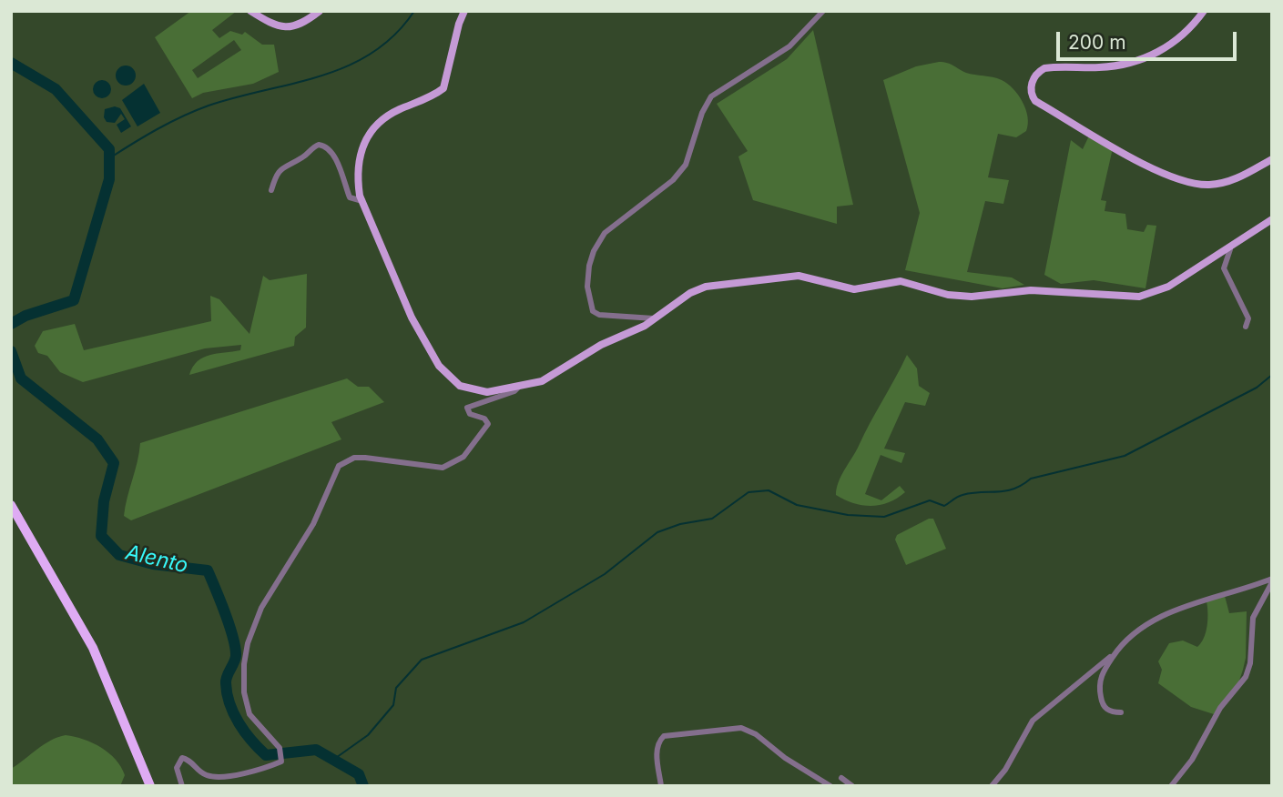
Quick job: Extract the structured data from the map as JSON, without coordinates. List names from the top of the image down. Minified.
{"water":["Alento"],"scale_bar":"200 m"}
